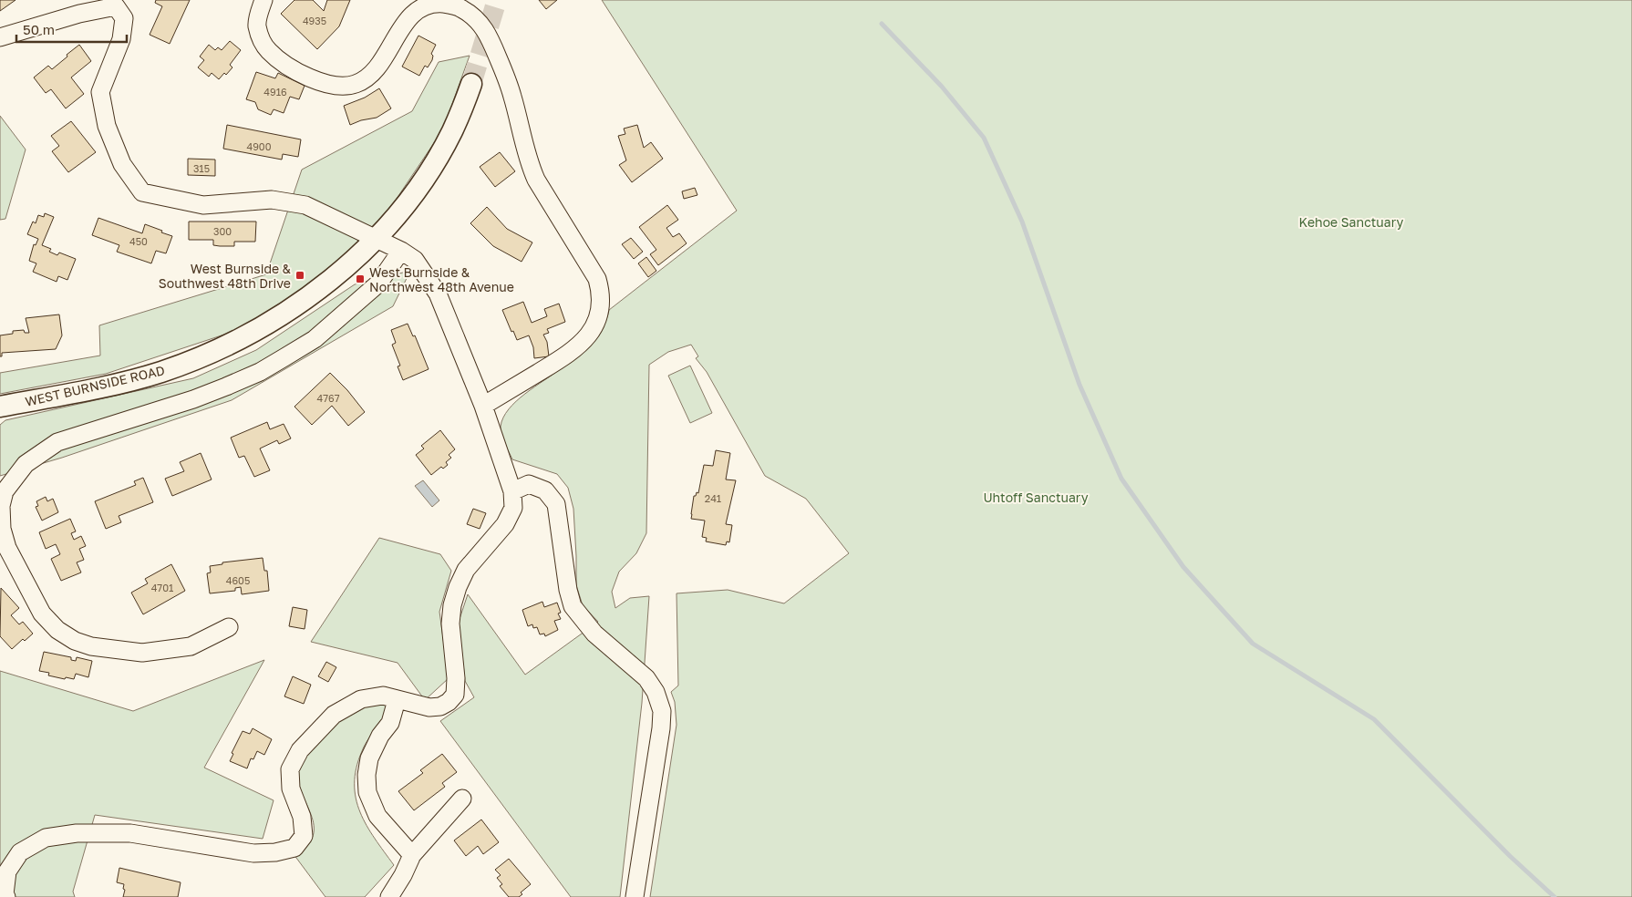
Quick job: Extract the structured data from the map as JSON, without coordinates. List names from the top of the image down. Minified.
{"streets":{"main road":["WEST BURNSIDE ROAD"]},"parks":["Kehoe Sanctuary","Uhtoff Sanctuary"],"places":{"transit":["West Burnside & Southwest 48th Drive","West Burnside & Northwest 48th Avenue"]},"house_numbers":["4935","4916","4900","315","300","450","4767","241","4605","4701"],"scale_bar":"50 m"}
